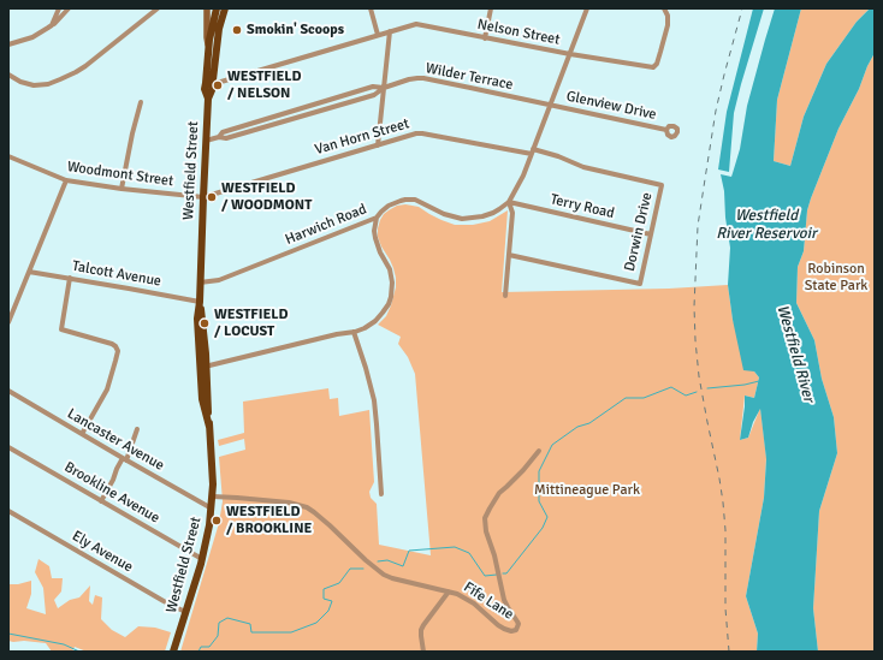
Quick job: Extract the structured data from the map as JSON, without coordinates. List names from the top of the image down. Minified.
{"streets":{"main road":["Westfield Street"],"street":["Nelson Street","Wilder Terrace","Glenview Drive","Van Horn Street","Woodmont Street","Terry Road","Harwich Road","Dorwin Drive","Talcott Avenue","Lancaster Avenue","Brookline Avenue","Ely Avenue","Fife Lane"]},"crossings":[["Nelson Street","Westfield Street"],["Nelson Street","Harwich Road"],["Wilder Terrace","Glenview Drive"],["Wilder Terrace","Westfield Street"],["Wilder Terrace","Harwich Road"],["Glenview Drive","Harwich Road"],["Van Horn Street","Westfield Street"],["Van Horn Street","Woodmont Street"],["Van Horn Street","Harwich Road"],["Van Horn Street","Dorwin Drive"],["Westfield Street","Woodmont Street"],["Westfield Street","Harwich Road"],["Westfield Street","Talcott Avenue"],["Westfield Street","Lancaster Avenue"],["Westfield Street","Brookline Avenue"],["Westfield Street","Ely Avenue"],["Westfield Street","Fife Lane"],["Terry Road","Harwich Road"],["Terry Road","Dorwin Drive"],["Harwich Road","Dorwin Drive"]],"water":["Westfield River Reservoir","Westfield River"],"parks":["Robinson State Park","Mittineague Park"],"places":["Smokin' Scoops","WESTFIELD / NELSON","WESTFIELD / WOODMONT","WESTFIELD / LOCUST","WESTFIELD / BROOKLINE"]}
